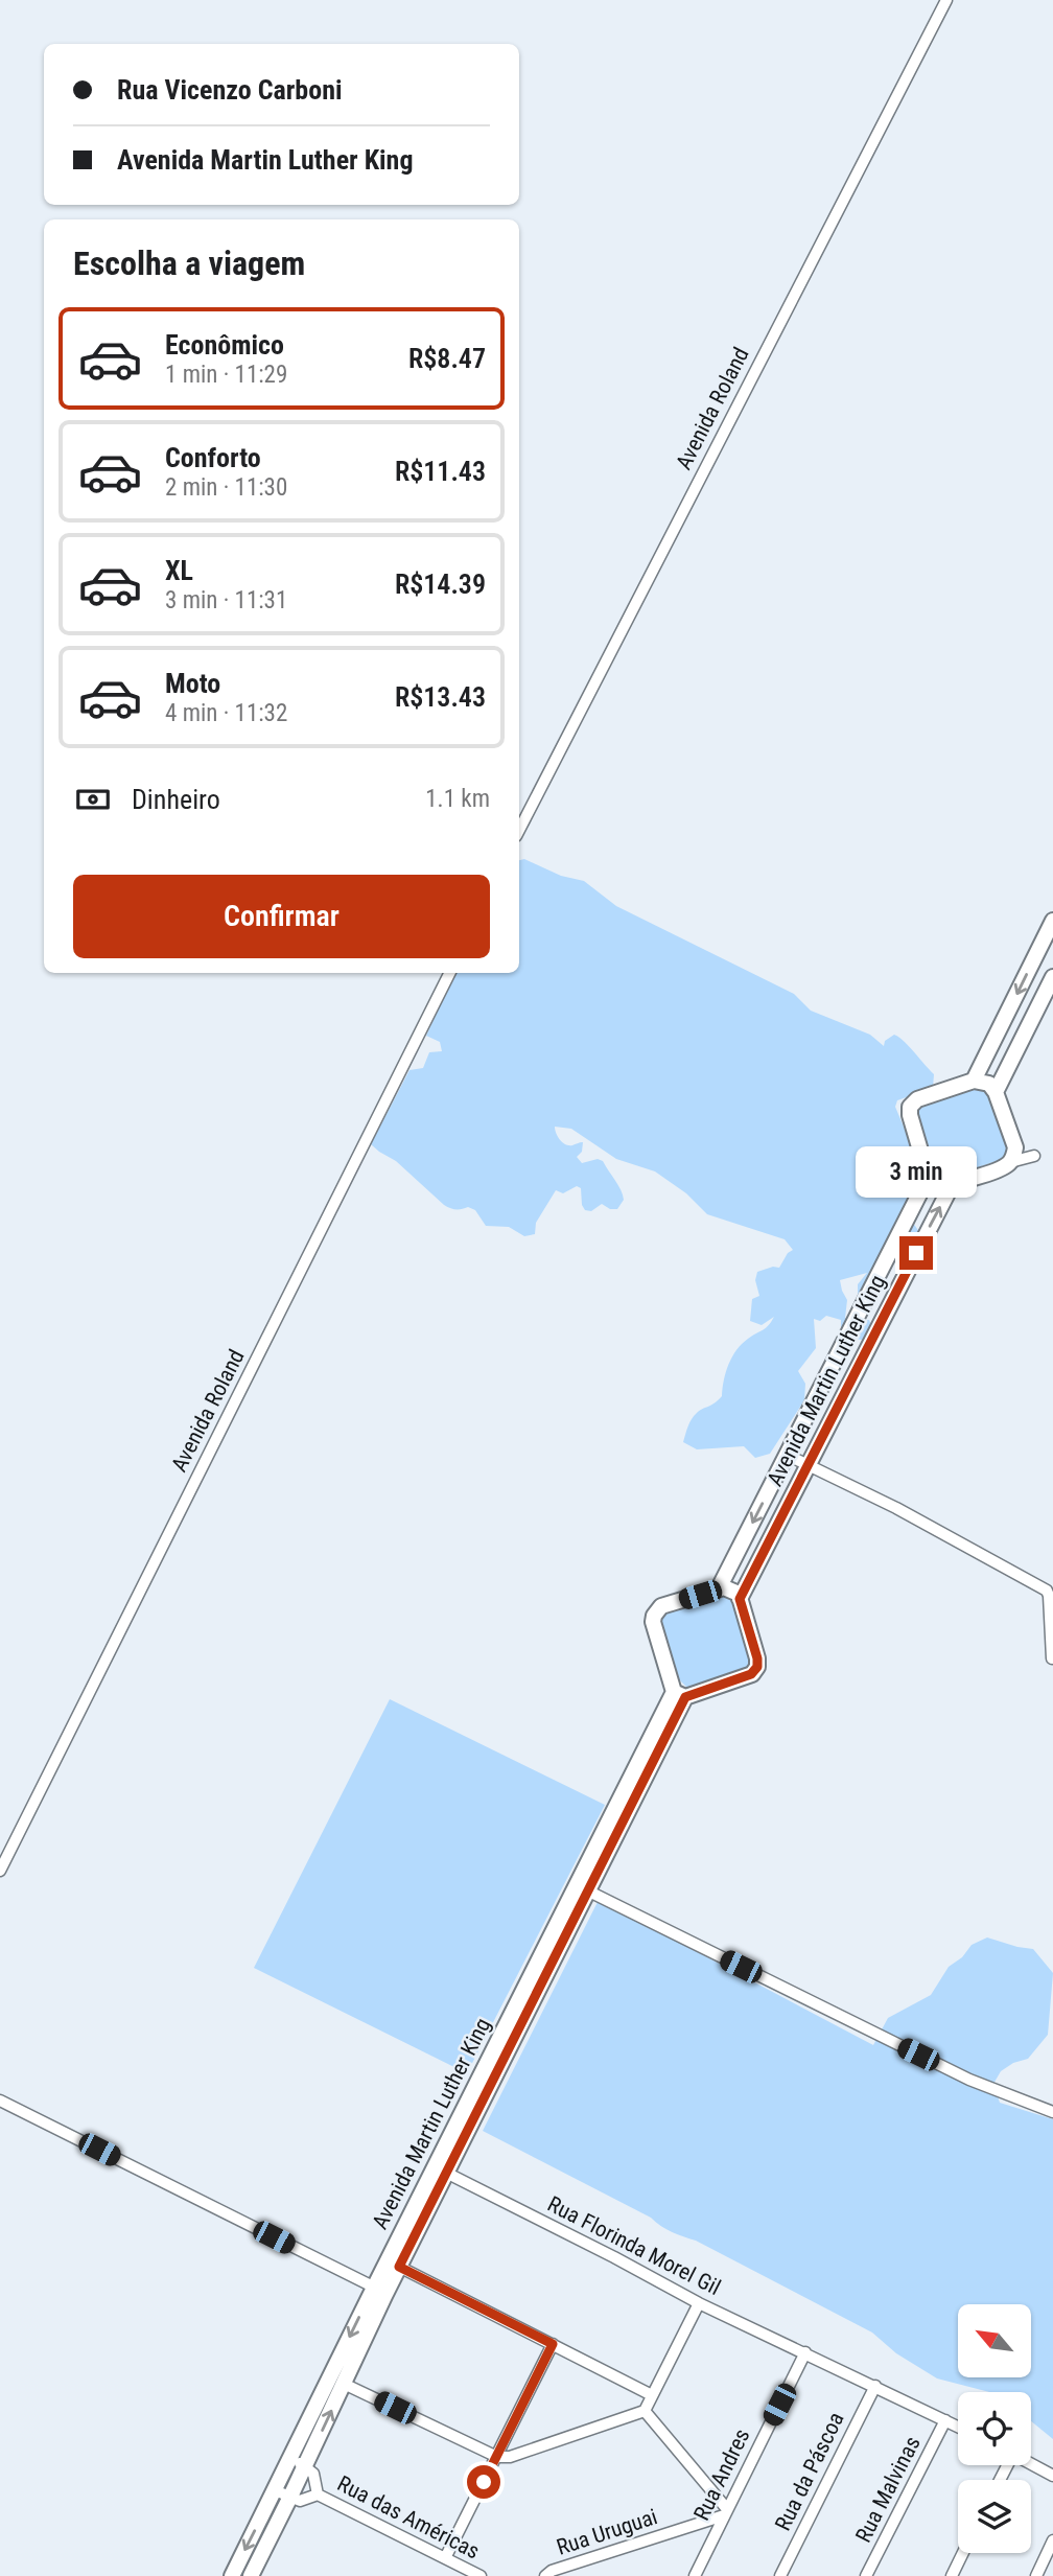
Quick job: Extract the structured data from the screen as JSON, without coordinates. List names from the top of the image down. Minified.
{"streets":{"main road":["Avenida Martin Luther King"],"street":["Avenida Roland","Rua Florinda Morel Gil","Rua da Páscoa","Rua Andres","Rua Malvinas","Rua das Américas","Rua Uruguai"]},"crossings":[["Avenida Martin Luther King","Rua Florinda Morel Gil"],["Avenida Martin Luther King","Rua das Américas"],["Rua Florinda Morel Gil","Rua da Páscoa"],["Rua Florinda Morel Gil","Rua Andres"],["Rua Florinda Morel Gil","Rua Malvinas"],["Rua Andres","Rua Uruguai"]],"north":"top left","page":{"banner":["Rua Vicenzo Carboni","Avenida Martin Luther King"],"heading":"Escolha a viagem","list":[{"name":"Econômico","note":"1 min · 11:29","value":"R$8.47"},{"name":"Conforto","note":"2 min · 11:30","value":"R$11.43"},{"name":"XL","note":"3 min · 11:31","value":"R$14.39"},{"name":"Moto","note":"4 min · 11:32","value":"R$13.43"}],"pay":["Dinheiro","1.1 km"],"buttons":"Confirmar","bubble":"3 min"}}
